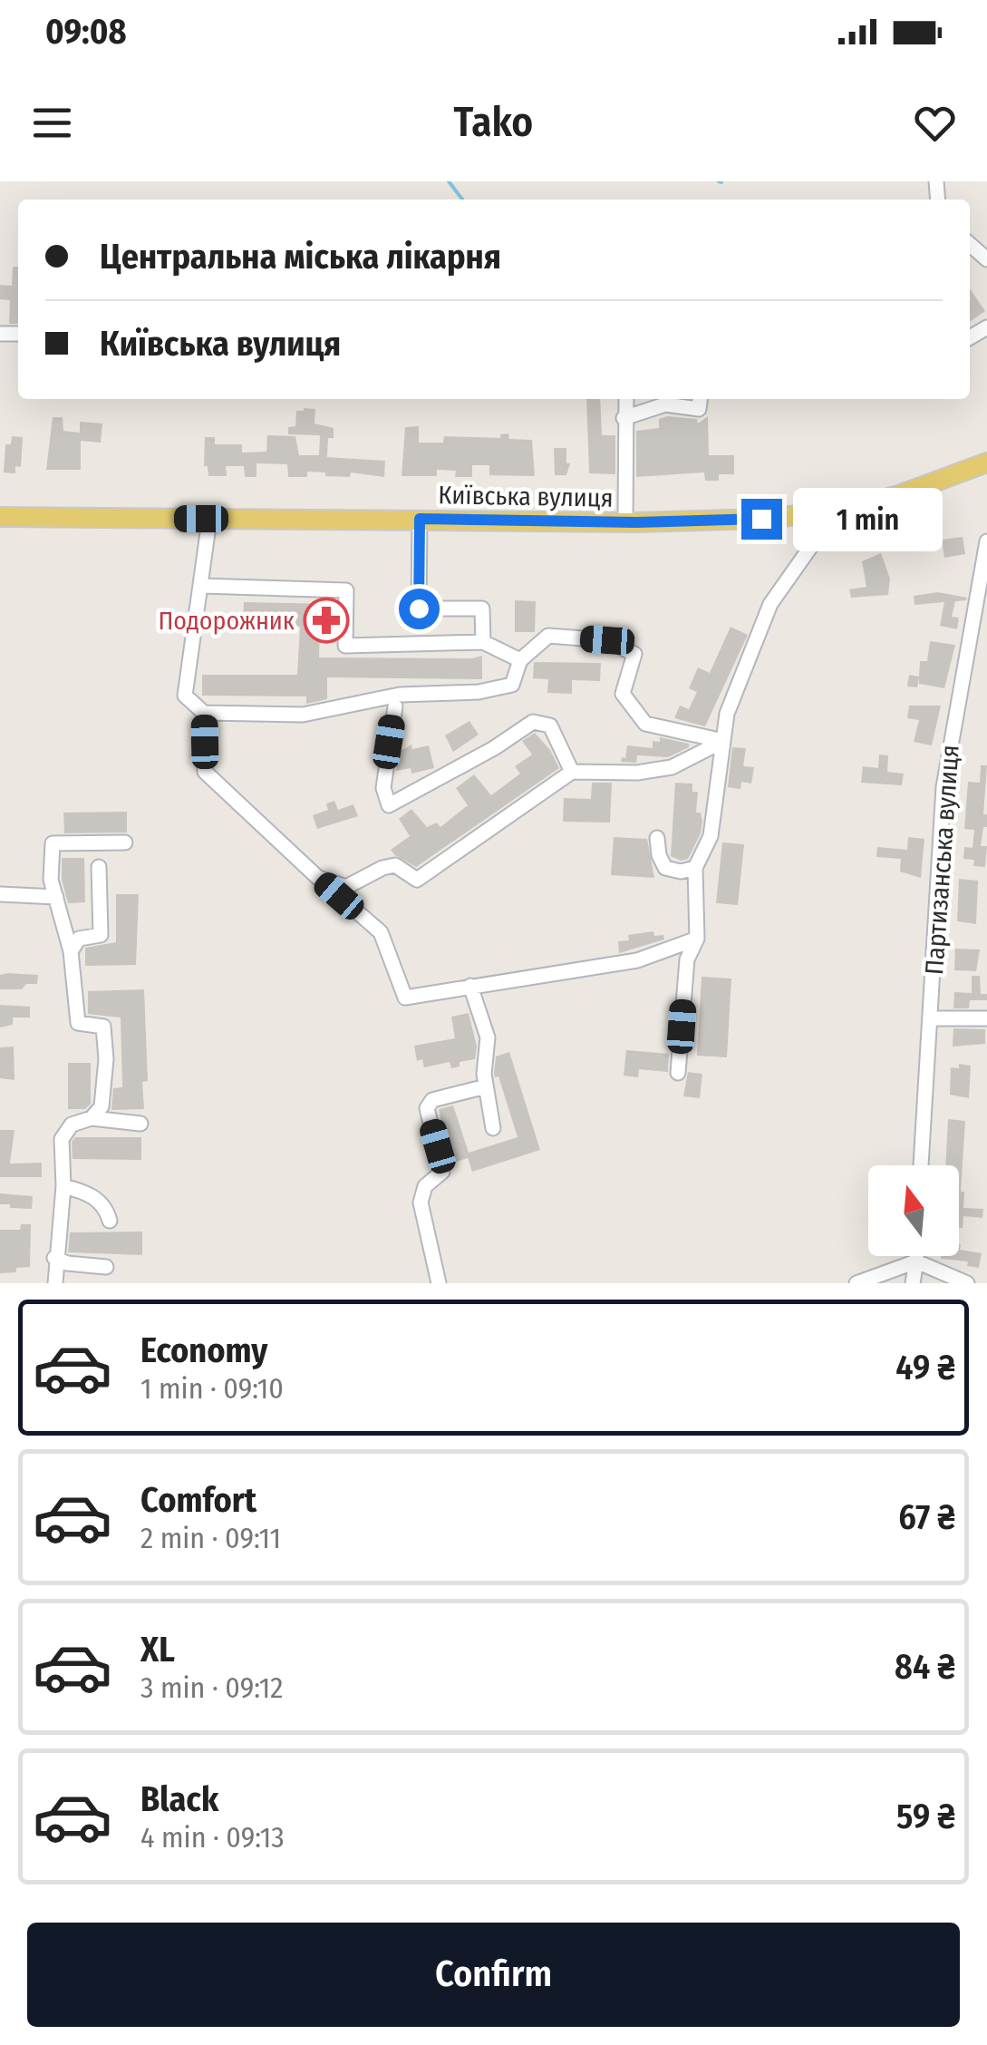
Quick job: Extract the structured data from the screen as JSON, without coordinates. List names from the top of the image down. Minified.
{"streets":{"main road":["Київська вулиця"],"street":["Партизанська вулиця"]},"places":{"pharmacy":["Подорожник"]},"north":"top","page":{"status":"09:08","header":"Tako","banner":["Центральна міська лікарня","Київська вулиця"],"bubble":"1 min","list":[{"name":"Economy","note":"1 min · 09:10","value":"49 ₴"},{"name":"Comfort","note":"2 min · 09:11","value":"67 ₴"},{"name":"XL","note":"3 min · 09:12","value":"84 ₴"},{"name":"Black","note":"4 min · 09:13","value":"59 ₴"}],"buttons":"Confirm"}}
